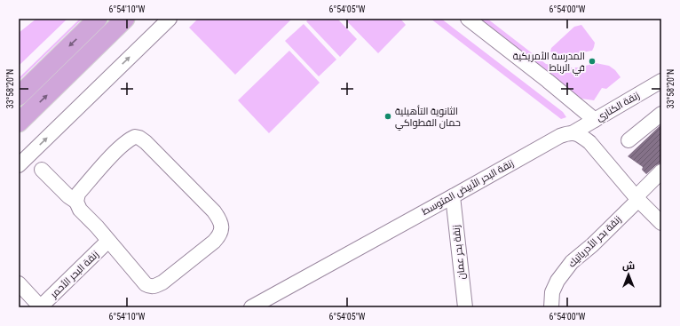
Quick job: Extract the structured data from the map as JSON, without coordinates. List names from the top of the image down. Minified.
{"streets":{"street":["زنقة الكناري","زنقة البحر الأبيض المتوسط","زنقة بحر الأدرياتيك","زنقة بحر عمان","زنقة البحر الأحمر"]},"crossings":[["زنقة الكناري","زنقة البحر الأبيض المتوسط"],["زنقة البحر الأبيض المتوسط","زنقة بحر عمان"]],"places":["المدرسة الأمريكية في الرباط","الثانوية التأهيلية حمان الفطواكي"],"north":"top","coordinates":["6°54'10\"W","6°54'05\"W","6°54'00\"W","33°58'20\"N"]}
